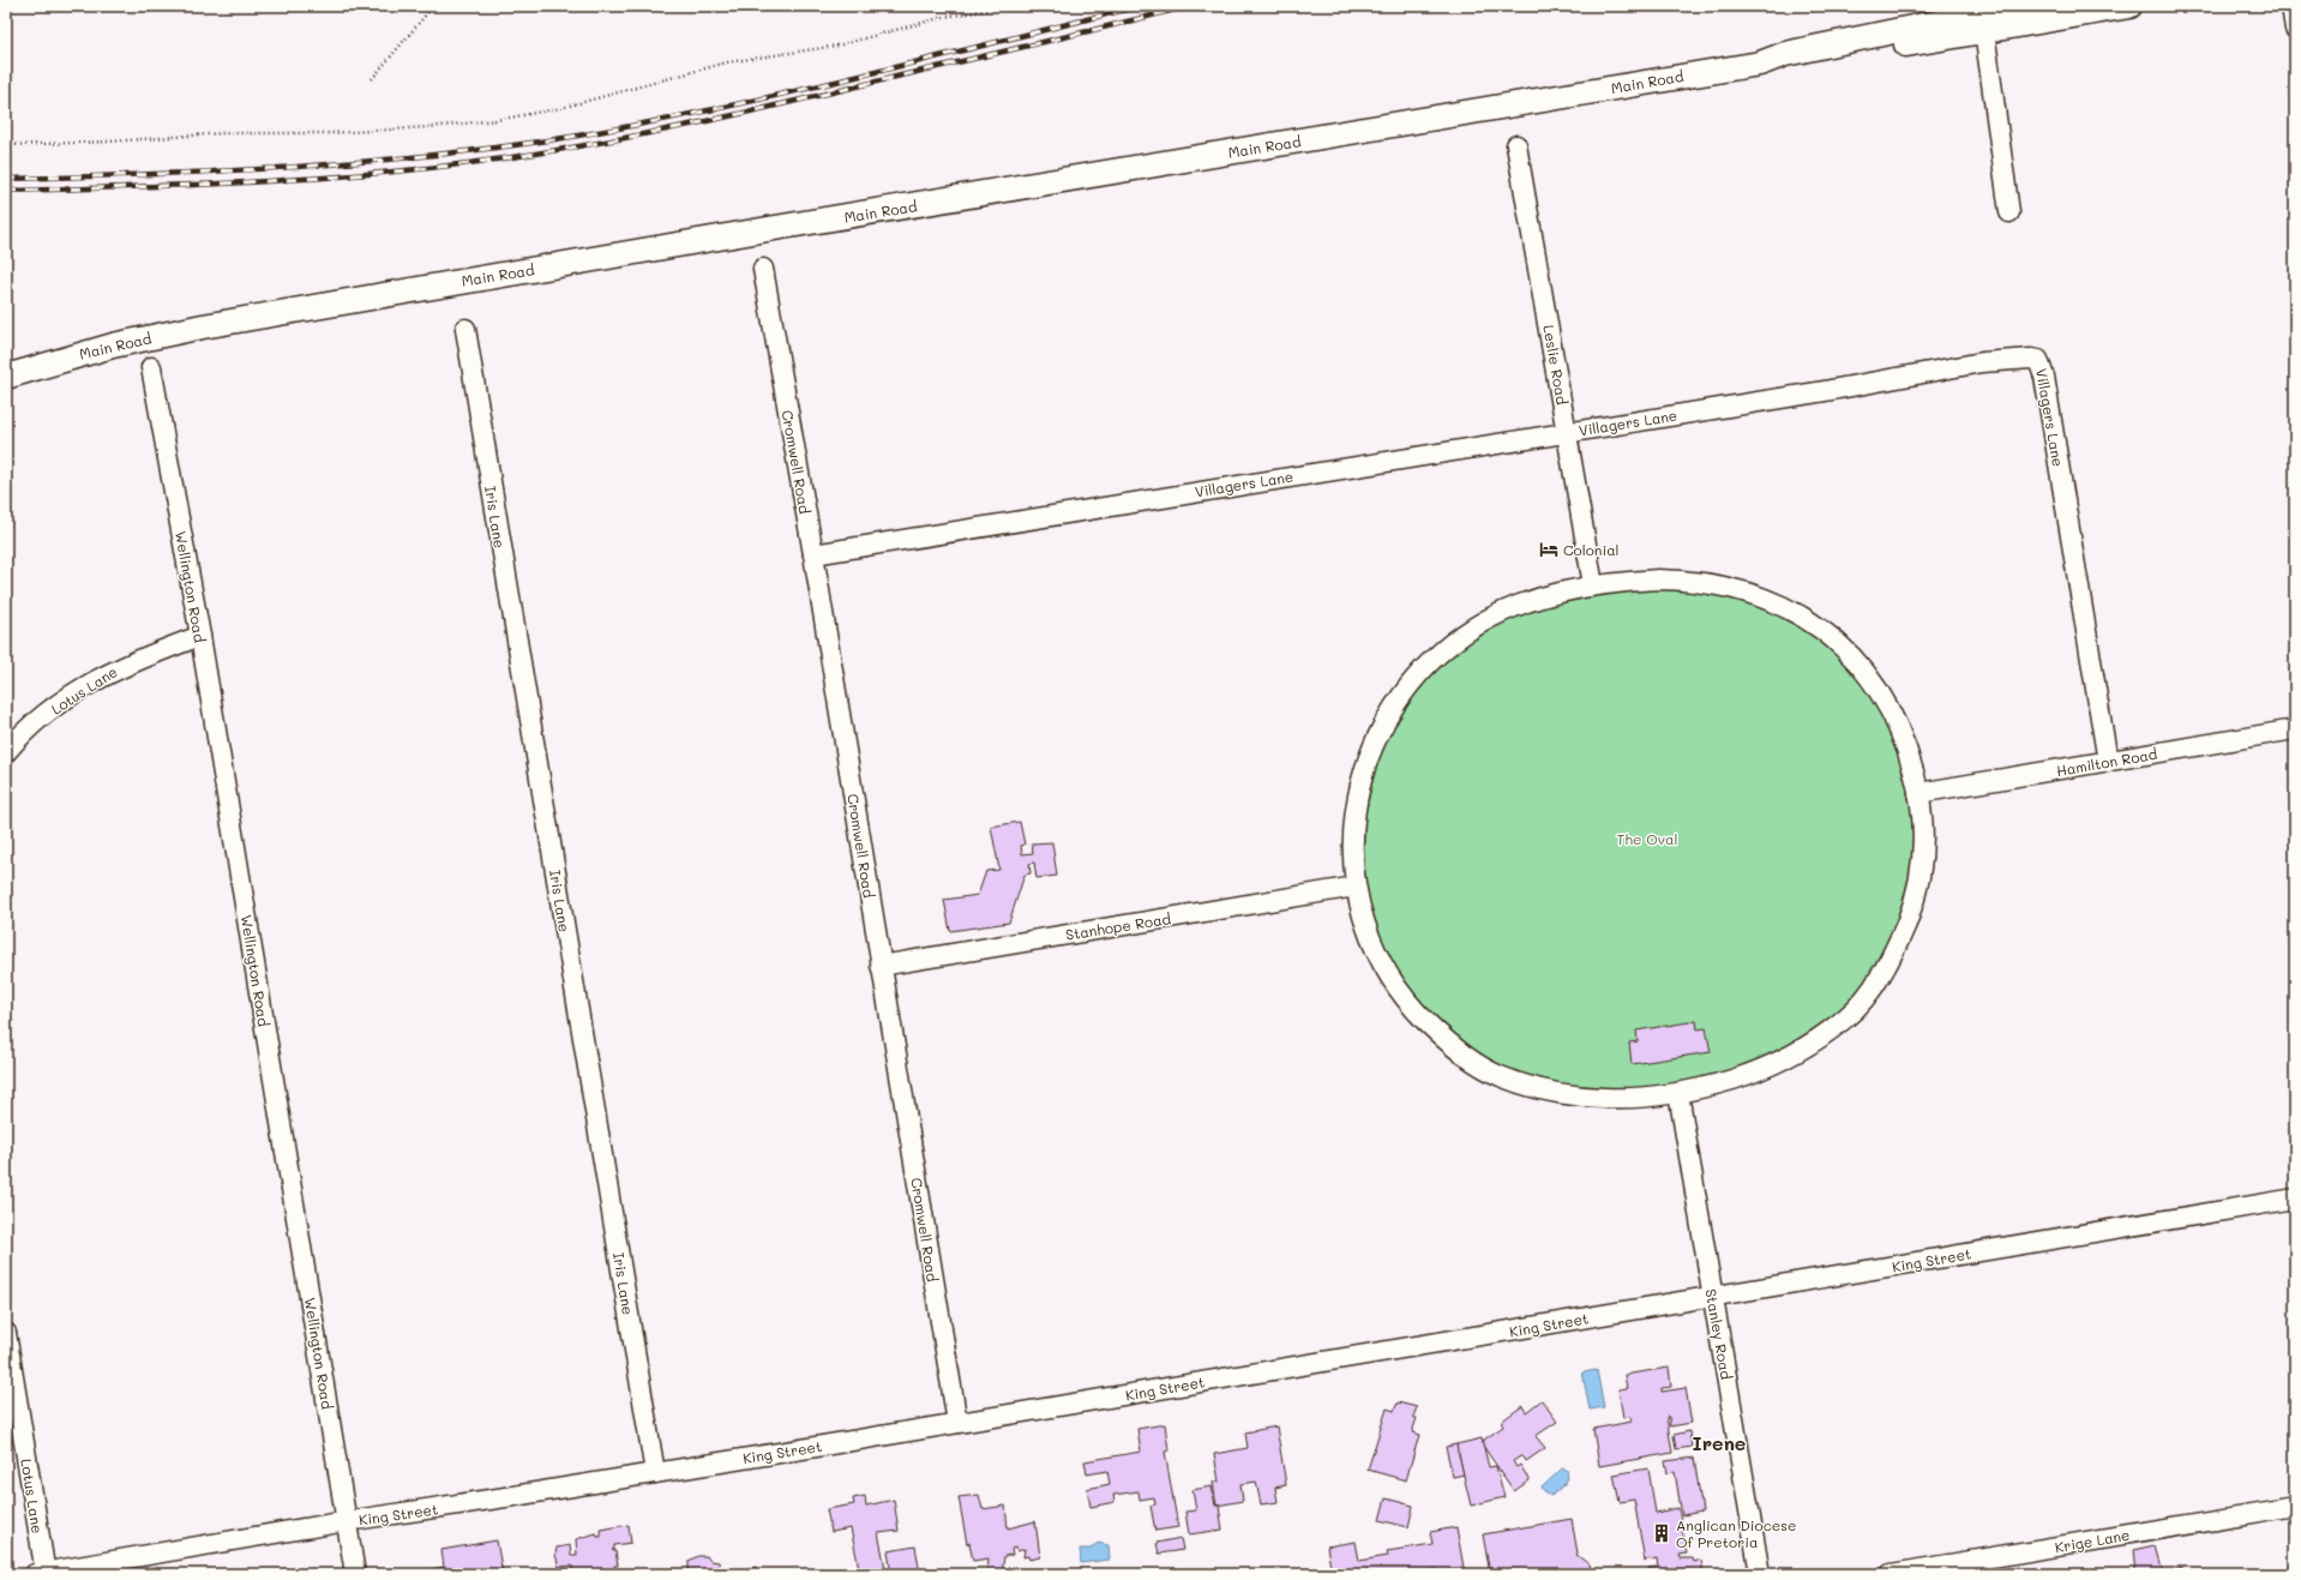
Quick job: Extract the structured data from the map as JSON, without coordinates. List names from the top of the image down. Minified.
{"streets":{"main road":["Main Road"],"street":["Leslie Road","Villagers Lane","Cromwell Road","Iris Lane","Wellington Road","Lotus Lane","Hamilton Road","Stanhope Road","King Street","Stanley Road","Krige Lane"]},"crossings":[["Leslie Road","Villagers Lane"],["Villagers Lane","Cromwell Road"],["Villagers Lane","Hamilton Road"],["Cromwell Road","Stanhope Road"],["Cromwell Road","King Street"],["Iris Lane","King Street"],["Wellington Road","Lotus Lane"],["Wellington Road","King Street"],["Lotus Lane","King Street"],["King Street","Stanley Road"]],"districts":["Irene"],"parks":["The Oval"],"places":{"hotel":["Colonial"],"building":["Anglican Diocese Of Pretoria"]}}
